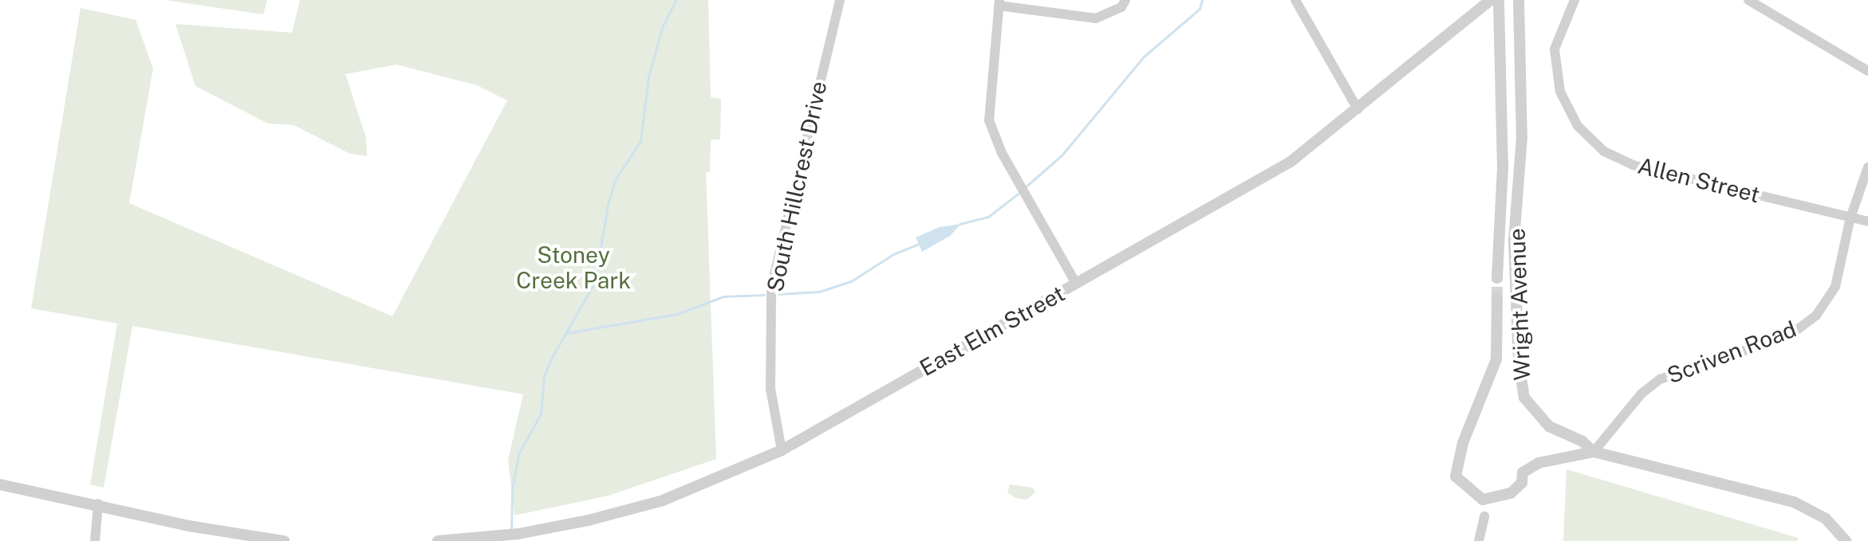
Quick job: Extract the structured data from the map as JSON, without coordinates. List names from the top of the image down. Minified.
{"streets":{"street":["Allen Street","South Hillcrest Drive","Wright Avenue","East Elm Street","Scriven Road"]},"crossings":[["Allen Street","Scriven Road"],["South Hillcrest Drive","East Elm Street"],["Wright Avenue","Scriven Road"]],"parks":["Stoney Creek Park"]}
